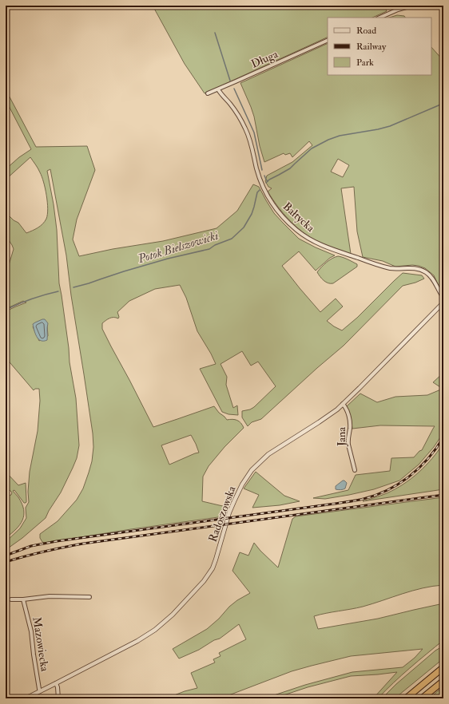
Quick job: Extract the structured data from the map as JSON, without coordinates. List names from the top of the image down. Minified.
{"streets":{"street":["Długa","Bałtycka","Jana","Radoszowska","Mazowiecka"]},"crossings":[["Długa","Bałtycka"],["Jana","Radoszowska"],["Radoszowska","Mazowiecka"]],"water":["Potok Bielszowicki"],"legend":["Road","Railway","Park"]}
